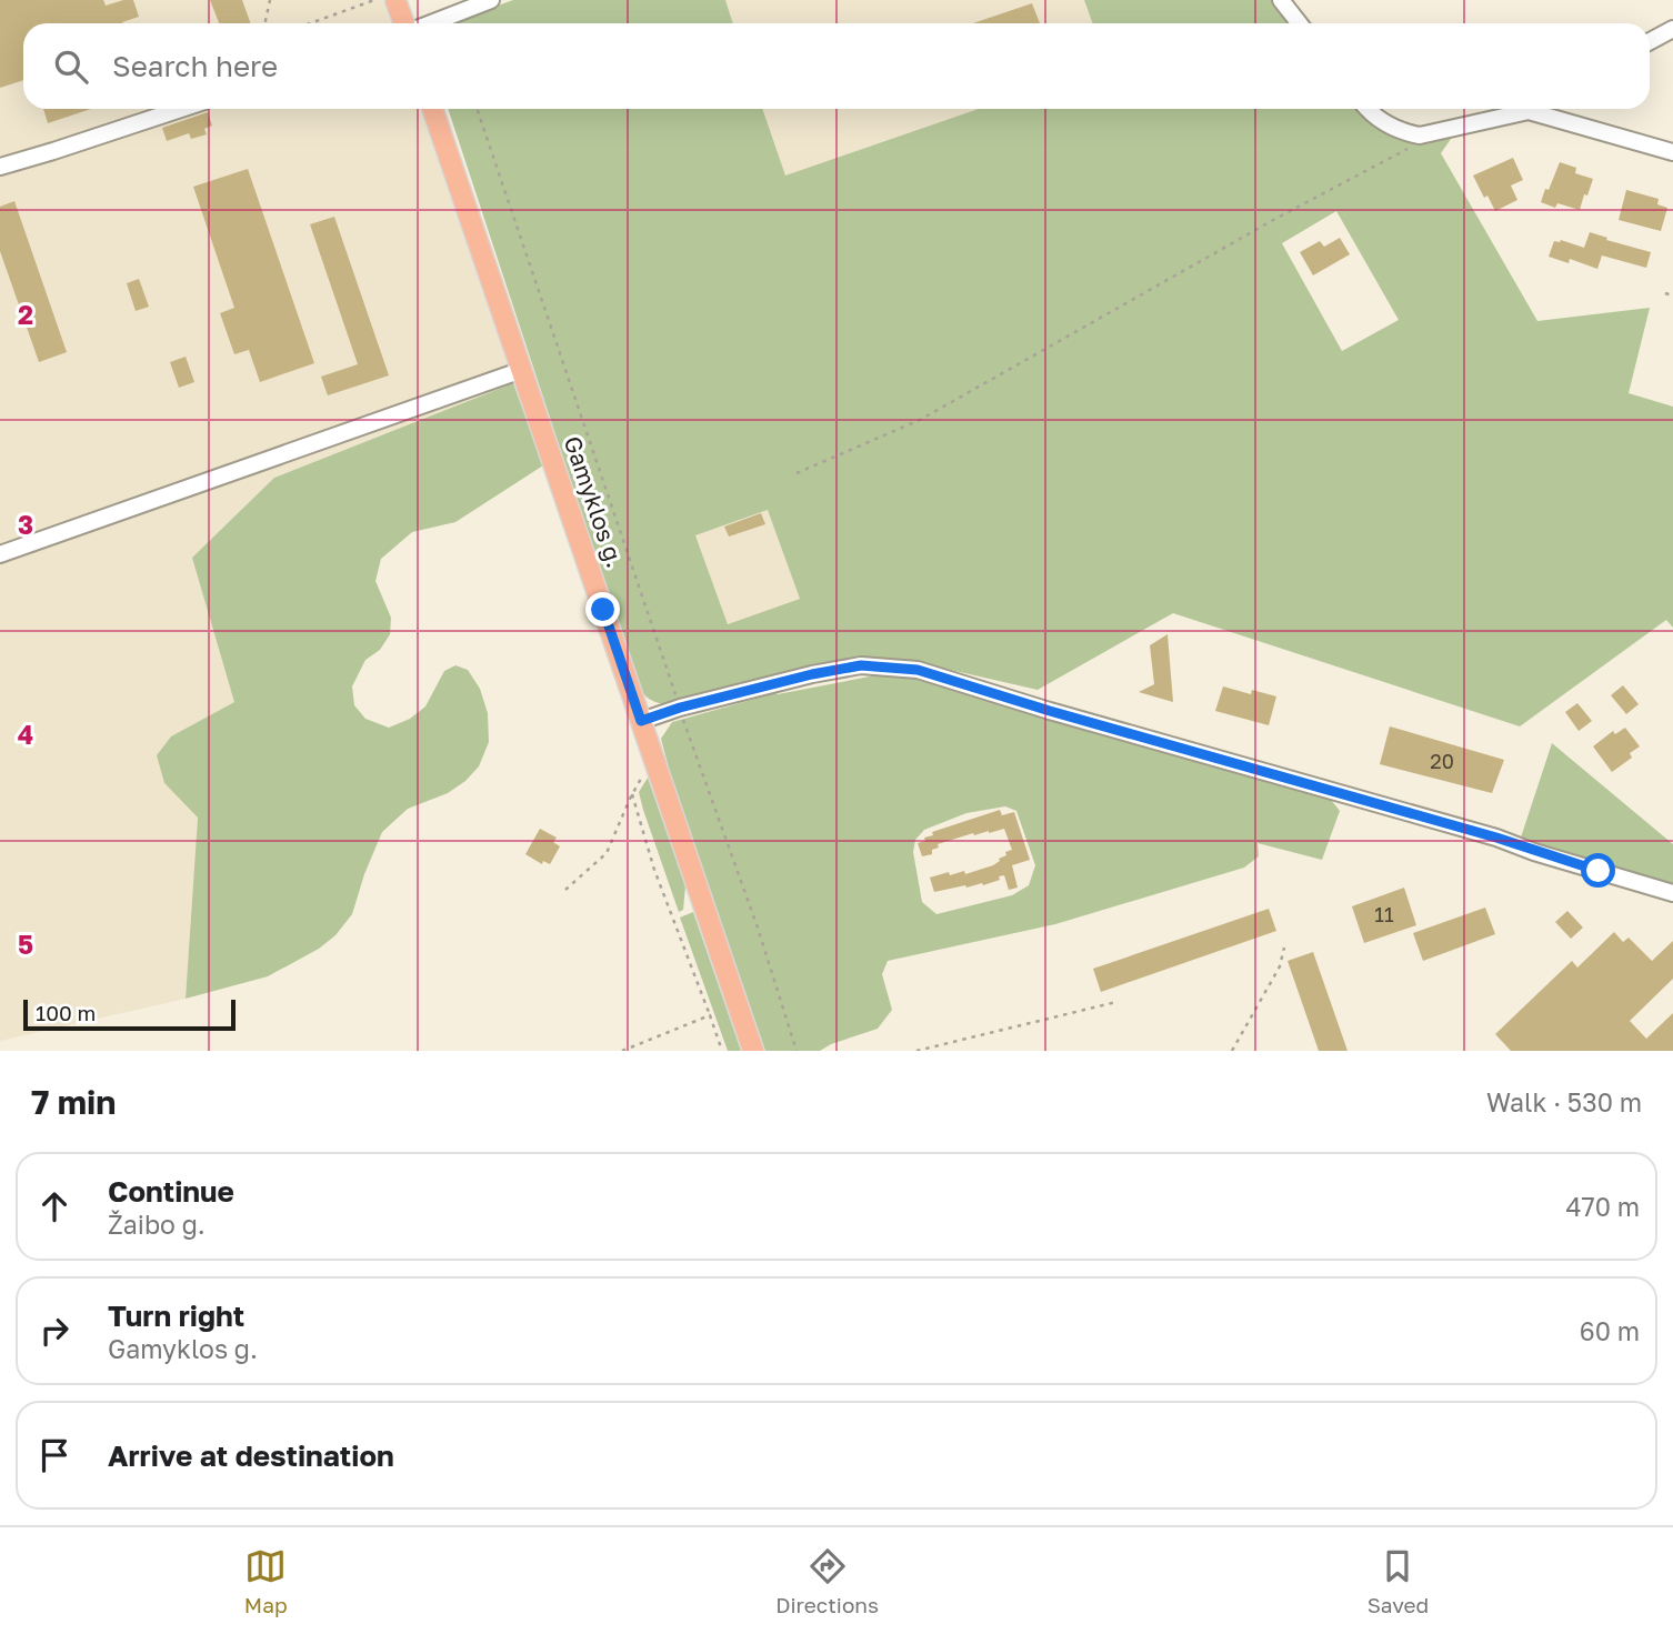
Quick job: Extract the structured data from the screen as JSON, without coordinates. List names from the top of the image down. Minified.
{"streets":{"main road":["Gamyklos g."]},"house_numbers":["20","11"],"scale_bar":"100 m","page":{"search":"Search here","scale":"100 m","heading":["7 min","Walk · 530 m"],"list":[["Continue","Žaibo g.","470 m"],["Turn right","Gamyklos g.","60 m"],"Arrive at destination"],"nav":["Map","Directions","Saved"]},"grid":{"rows":["2","3","4","5"]}}
